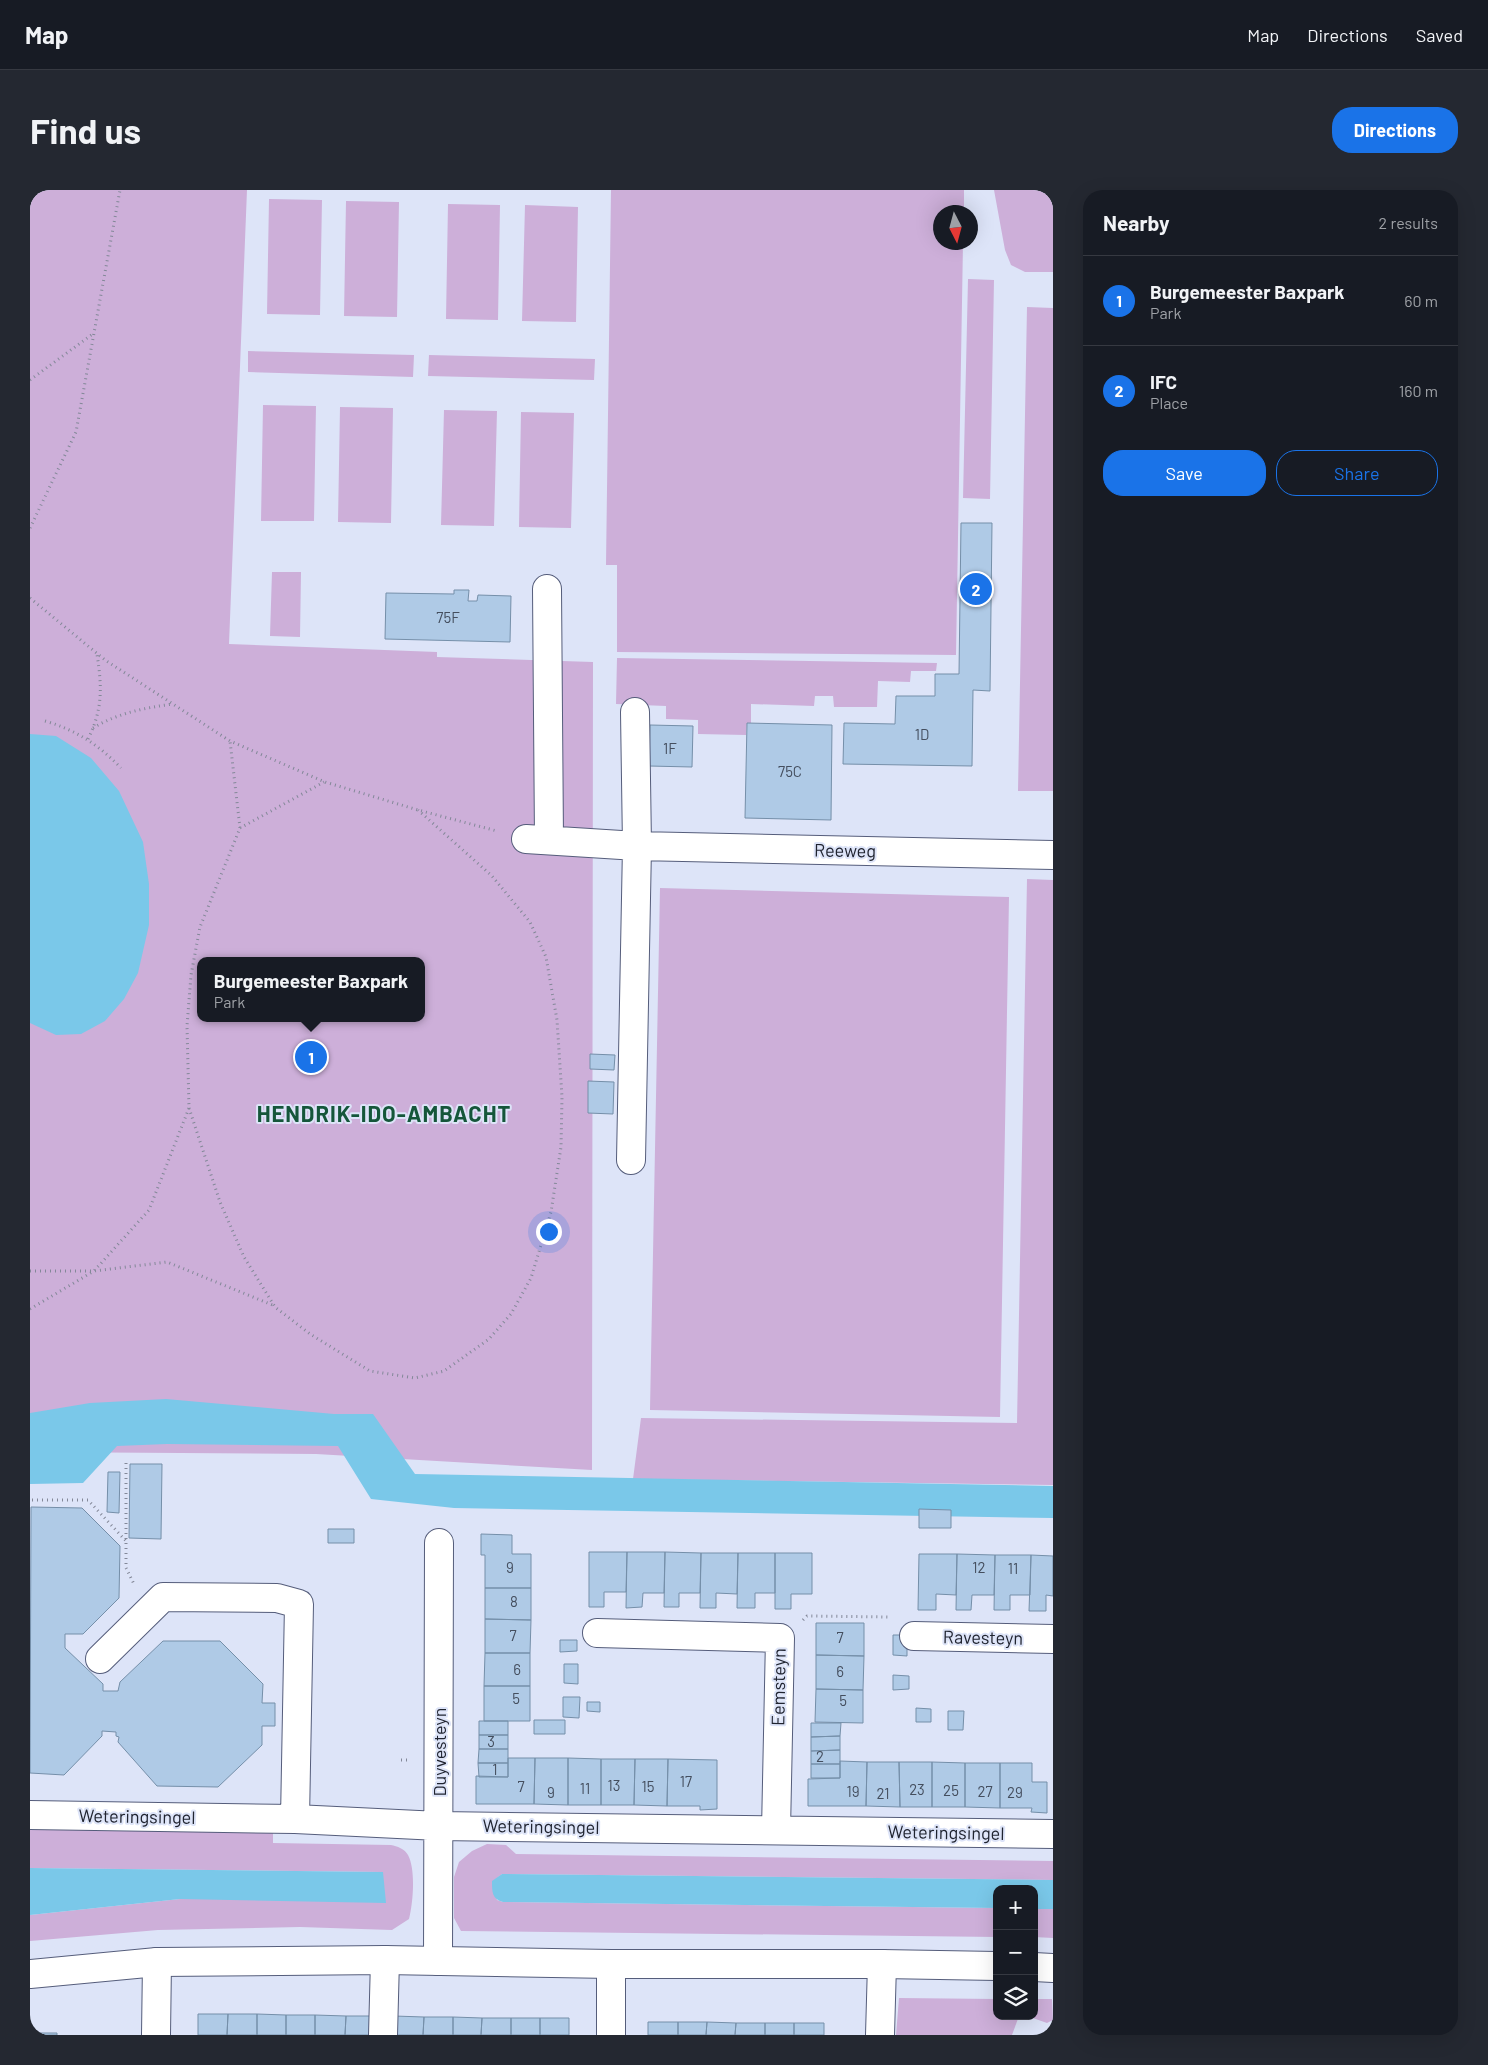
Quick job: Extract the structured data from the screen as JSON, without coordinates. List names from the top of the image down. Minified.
{"streets":{"street":["Reeweg","Ravesteyn","Eemsteyn","Duyvesteyn","Weteringsingel"]},"crossings":[["Eemsteyn","Weteringsingel"],["Duyvesteyn","Weteringsingel"]],"districts":["HENDRIK-IDO-AMBACHT"],"house_numbers":["75F","1D","1F","75C","9","12","11","8","7","7","6","6","5","5","3","2","1","17","13","7","15","11","23","25","19","27","9","29","21"],"north":"bottom","page":{"header":"Map","nav":["Map","Directions","Saved"],"buttons":["Directions",["Save","Share"]],"title":"Find us","heading":["Nearby","2 results"],"list":[{"mark":"1","name":"Burgemeester Baxpark","note":"Park","value":"60 m"},{"mark":"2","name":"IFC","note":"Place","value":"160 m"}],"pins":["2","1"],"popup":["Burgemeester Baxpark","Park"],"map_buttons":["+","−"]}}
